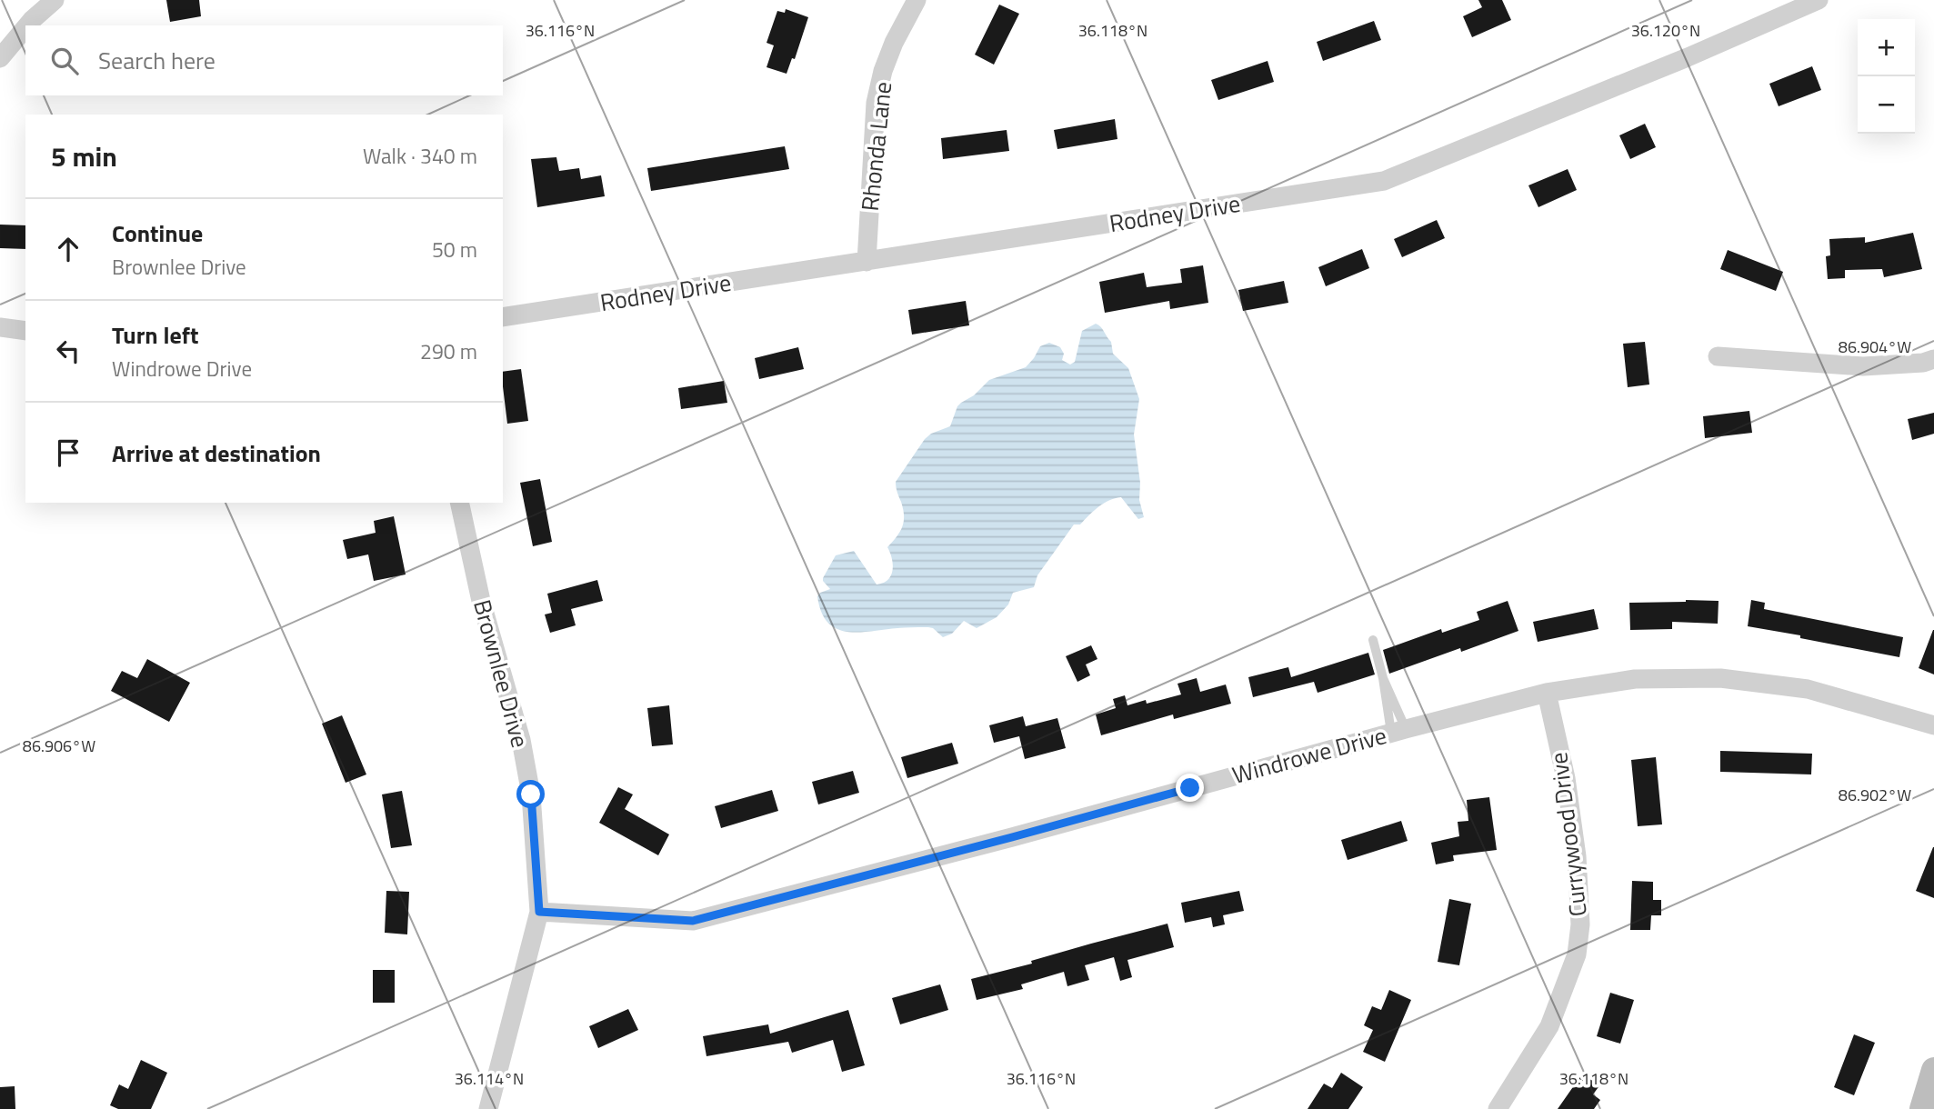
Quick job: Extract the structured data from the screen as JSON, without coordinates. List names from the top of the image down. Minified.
{"streets":{"street":["Rhonda Lane","Rodney Drive","Brownlee Drive","Windrowe Drive","Currywood Drive"]},"crossings":[["Rhonda Lane","Rodney Drive"],["Brownlee Drive","Windrowe Drive"],["Windrowe Drive","Currywood Drive"]],"page":{"map_buttons":["+","−"],"search":"Search here","heading":["5 min","Walk · 340 m"],"list":[["Continue","Brownlee Drive","50 m"],["Turn left","Windrowe Drive","290 m"],"Arrive at destination"]},"coordinates":["36.116°N","36.118°N","36.120°N","86.904°W","86.906°W","86.902°W","36.114°N"]}
